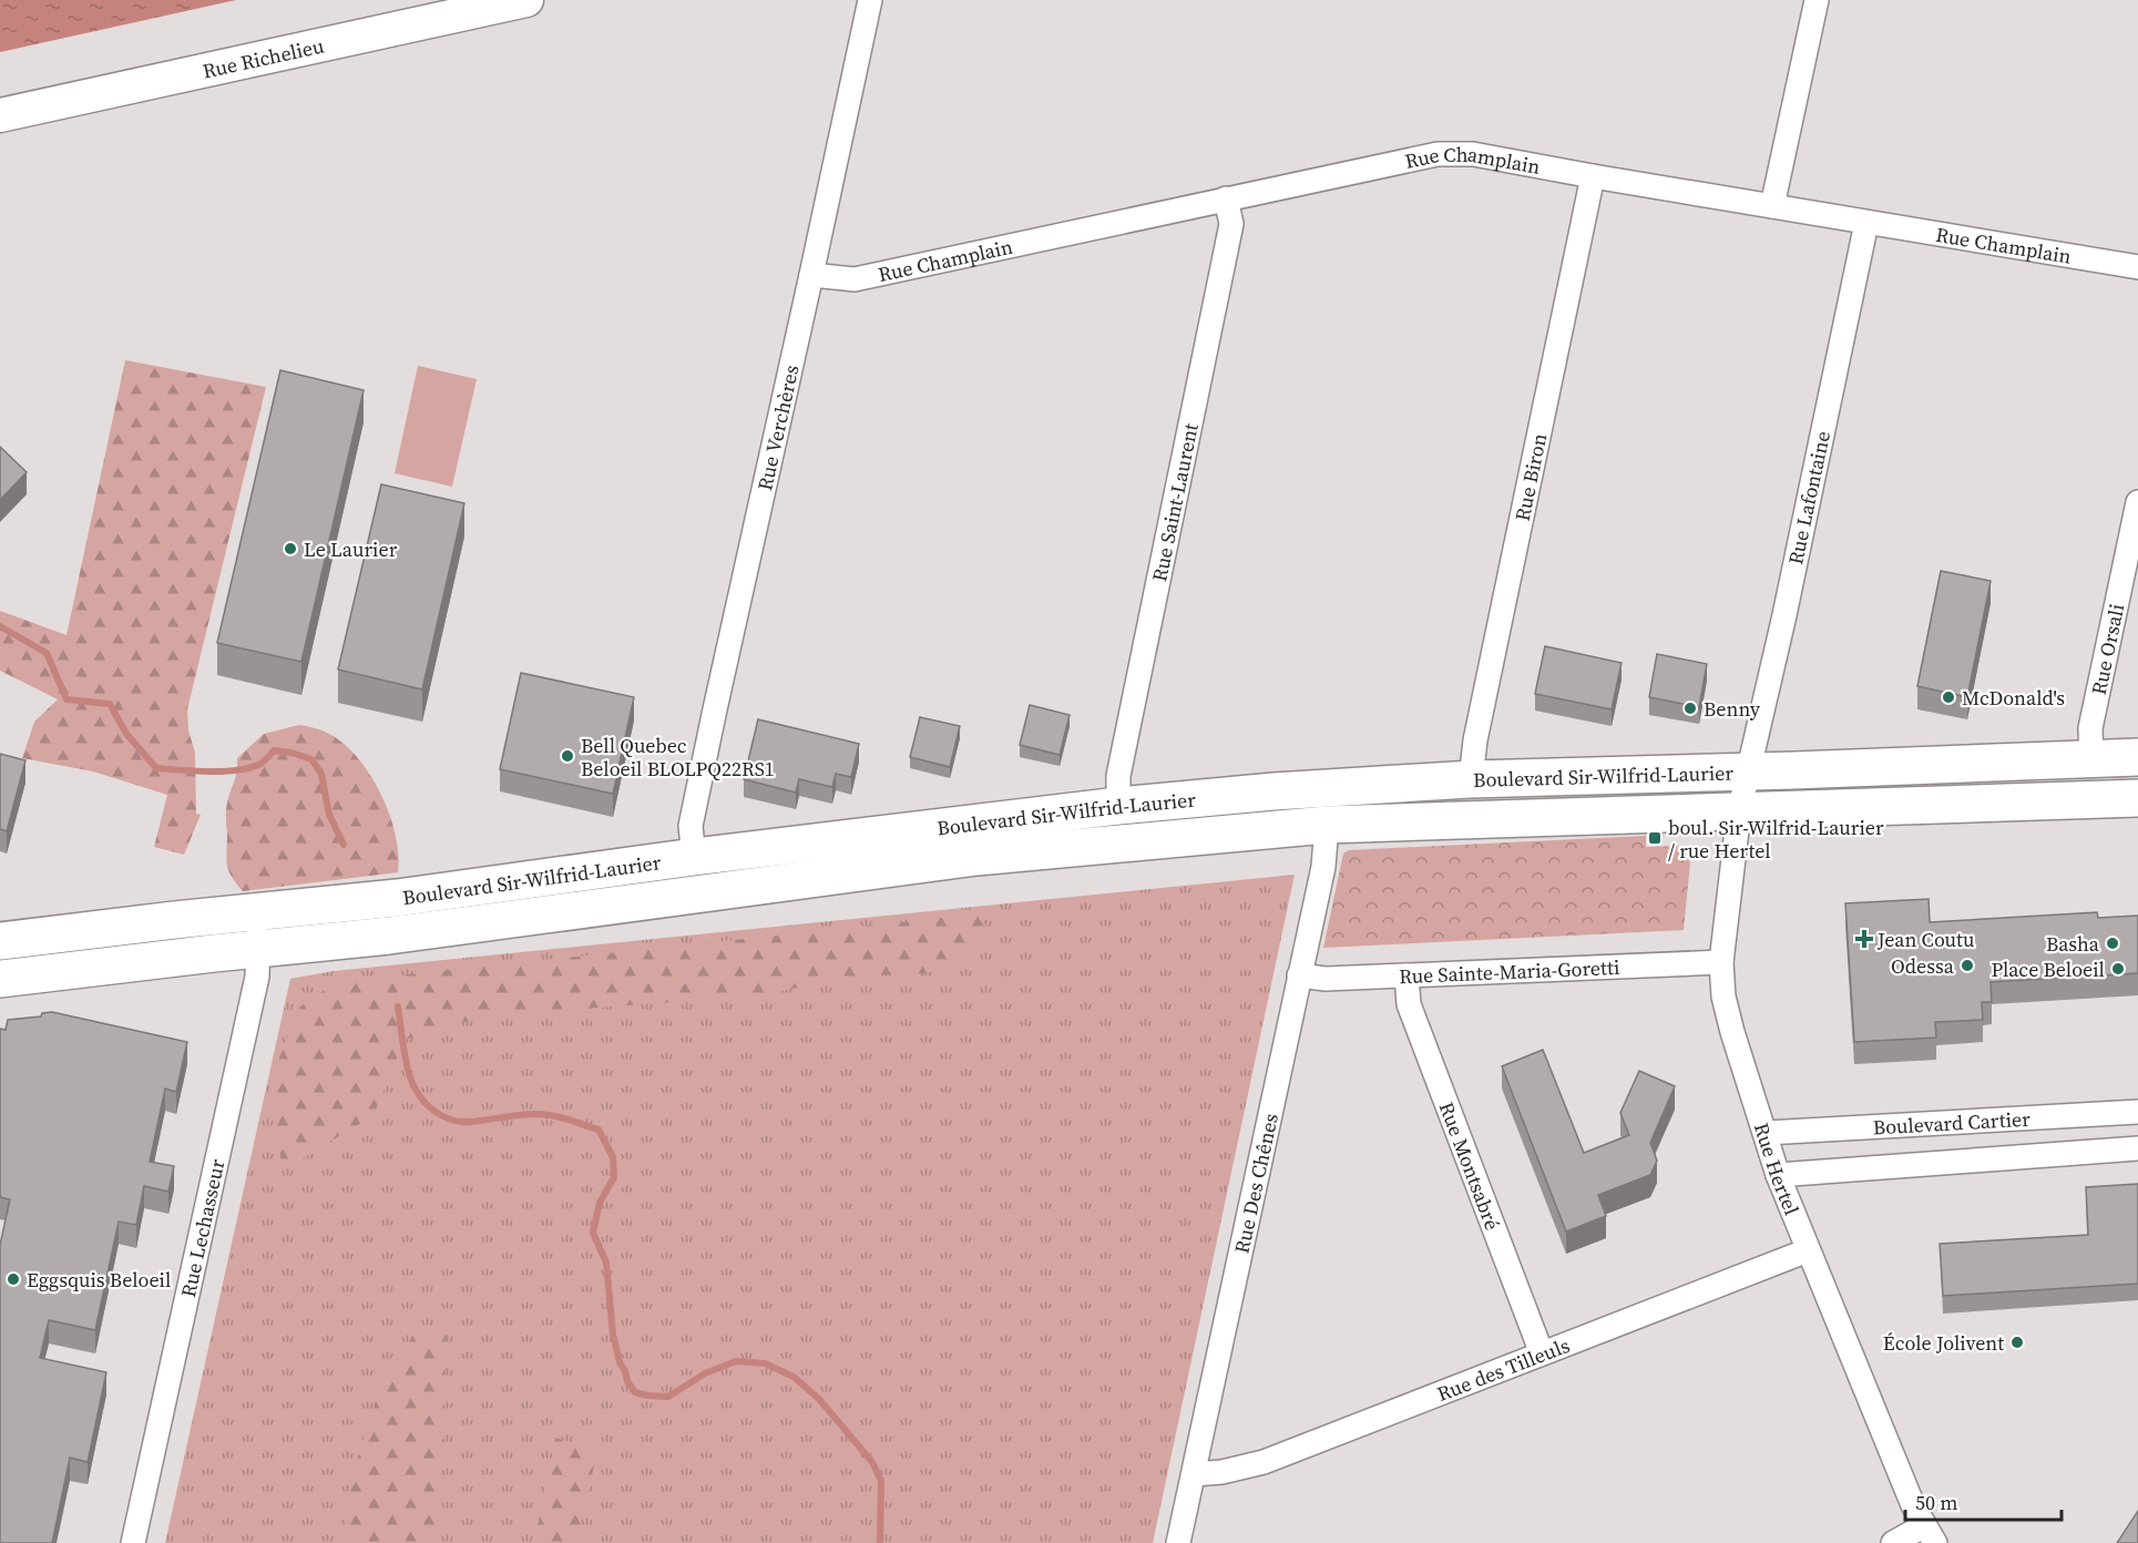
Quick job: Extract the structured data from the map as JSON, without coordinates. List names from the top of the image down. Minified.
{"streets":{"main road":["Rue Richelieu","Boulevard Sir-Wilfrid-Laurier"],"street":["Rue Champlain","Rue Verchères","Rue Biron","Rue Lafontaine","Rue Saint-Laurent","Rue Orsali","Rue Sainte-Maria-Goretti","Boulevard Cartier","Rue Montsabré","Rue Hertel","Rue Des Chênes","Rue Lechasseur","Rue des Tilleuls"]},"crossings":[["Rue Champlain","Rue Verchères"],["Rue Champlain","Rue Biron"],["Rue Champlain","Rue Lafontaine"],["Rue Champlain","Rue Saint-Laurent"],["Rue Verchères","Boulevard Sir-Wilfrid-Laurier"],["Rue Biron","Boulevard Sir-Wilfrid-Laurier"],["Rue Lafontaine","Boulevard Sir-Wilfrid-Laurier"],["Rue Lafontaine","Rue Hertel"],["Rue Saint-Laurent","Boulevard Sir-Wilfrid-Laurier"],["Rue Orsali","Boulevard Sir-Wilfrid-Laurier"],["Boulevard Sir-Wilfrid-Laurier","Rue Hertel"],["Boulevard Sir-Wilfrid-Laurier","Rue Des Chênes"],["Boulevard Sir-Wilfrid-Laurier","Rue Lechasseur"],["Rue Sainte-Maria-Goretti","Rue Montsabré"],["Rue Sainte-Maria-Goretti","Rue Hertel"],["Rue Sainte-Maria-Goretti","Rue Des Chênes"],["Boulevard Cartier","Rue Hertel"],["Rue Montsabré","Rue des Tilleuls"],["Rue Hertel","Rue des Tilleuls"],["Rue Des Chênes","Rue des Tilleuls"]],"places":{"other":["Le Laurier","McDonald's","Benny","Bell Quebec Beloeil BLOLPQ22RS1","Basha","Odessa","Place Beloeil","Eggsquis Beloeil","École Jolivent"],"transit":["boul. Sir-Wilfrid-Laurier / rue Hertel"],"health":["Jean Coutu"]},"scale_bar":"50 m"}
